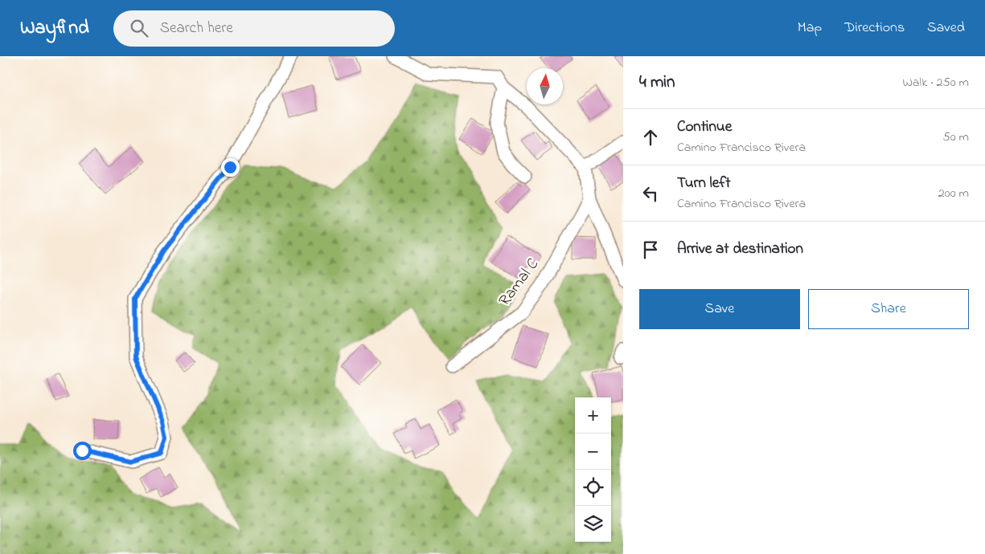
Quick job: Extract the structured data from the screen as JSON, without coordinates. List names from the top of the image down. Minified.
{"streets":{"street":["Ramal C"]},"north":"top","page":{"header":"Wayfind","search":"Search here","nav":["Map","Directions","Saved"],"heading":["4 min","Walk · 250 m"],"list":[["Continue","Camino Francisco Rivera","50 m"],["Turn left","Camino Francisco Rivera","200 m"],"Arrive at destination"],"buttons":["Save","Share"],"map_buttons":["+","−"]}}
